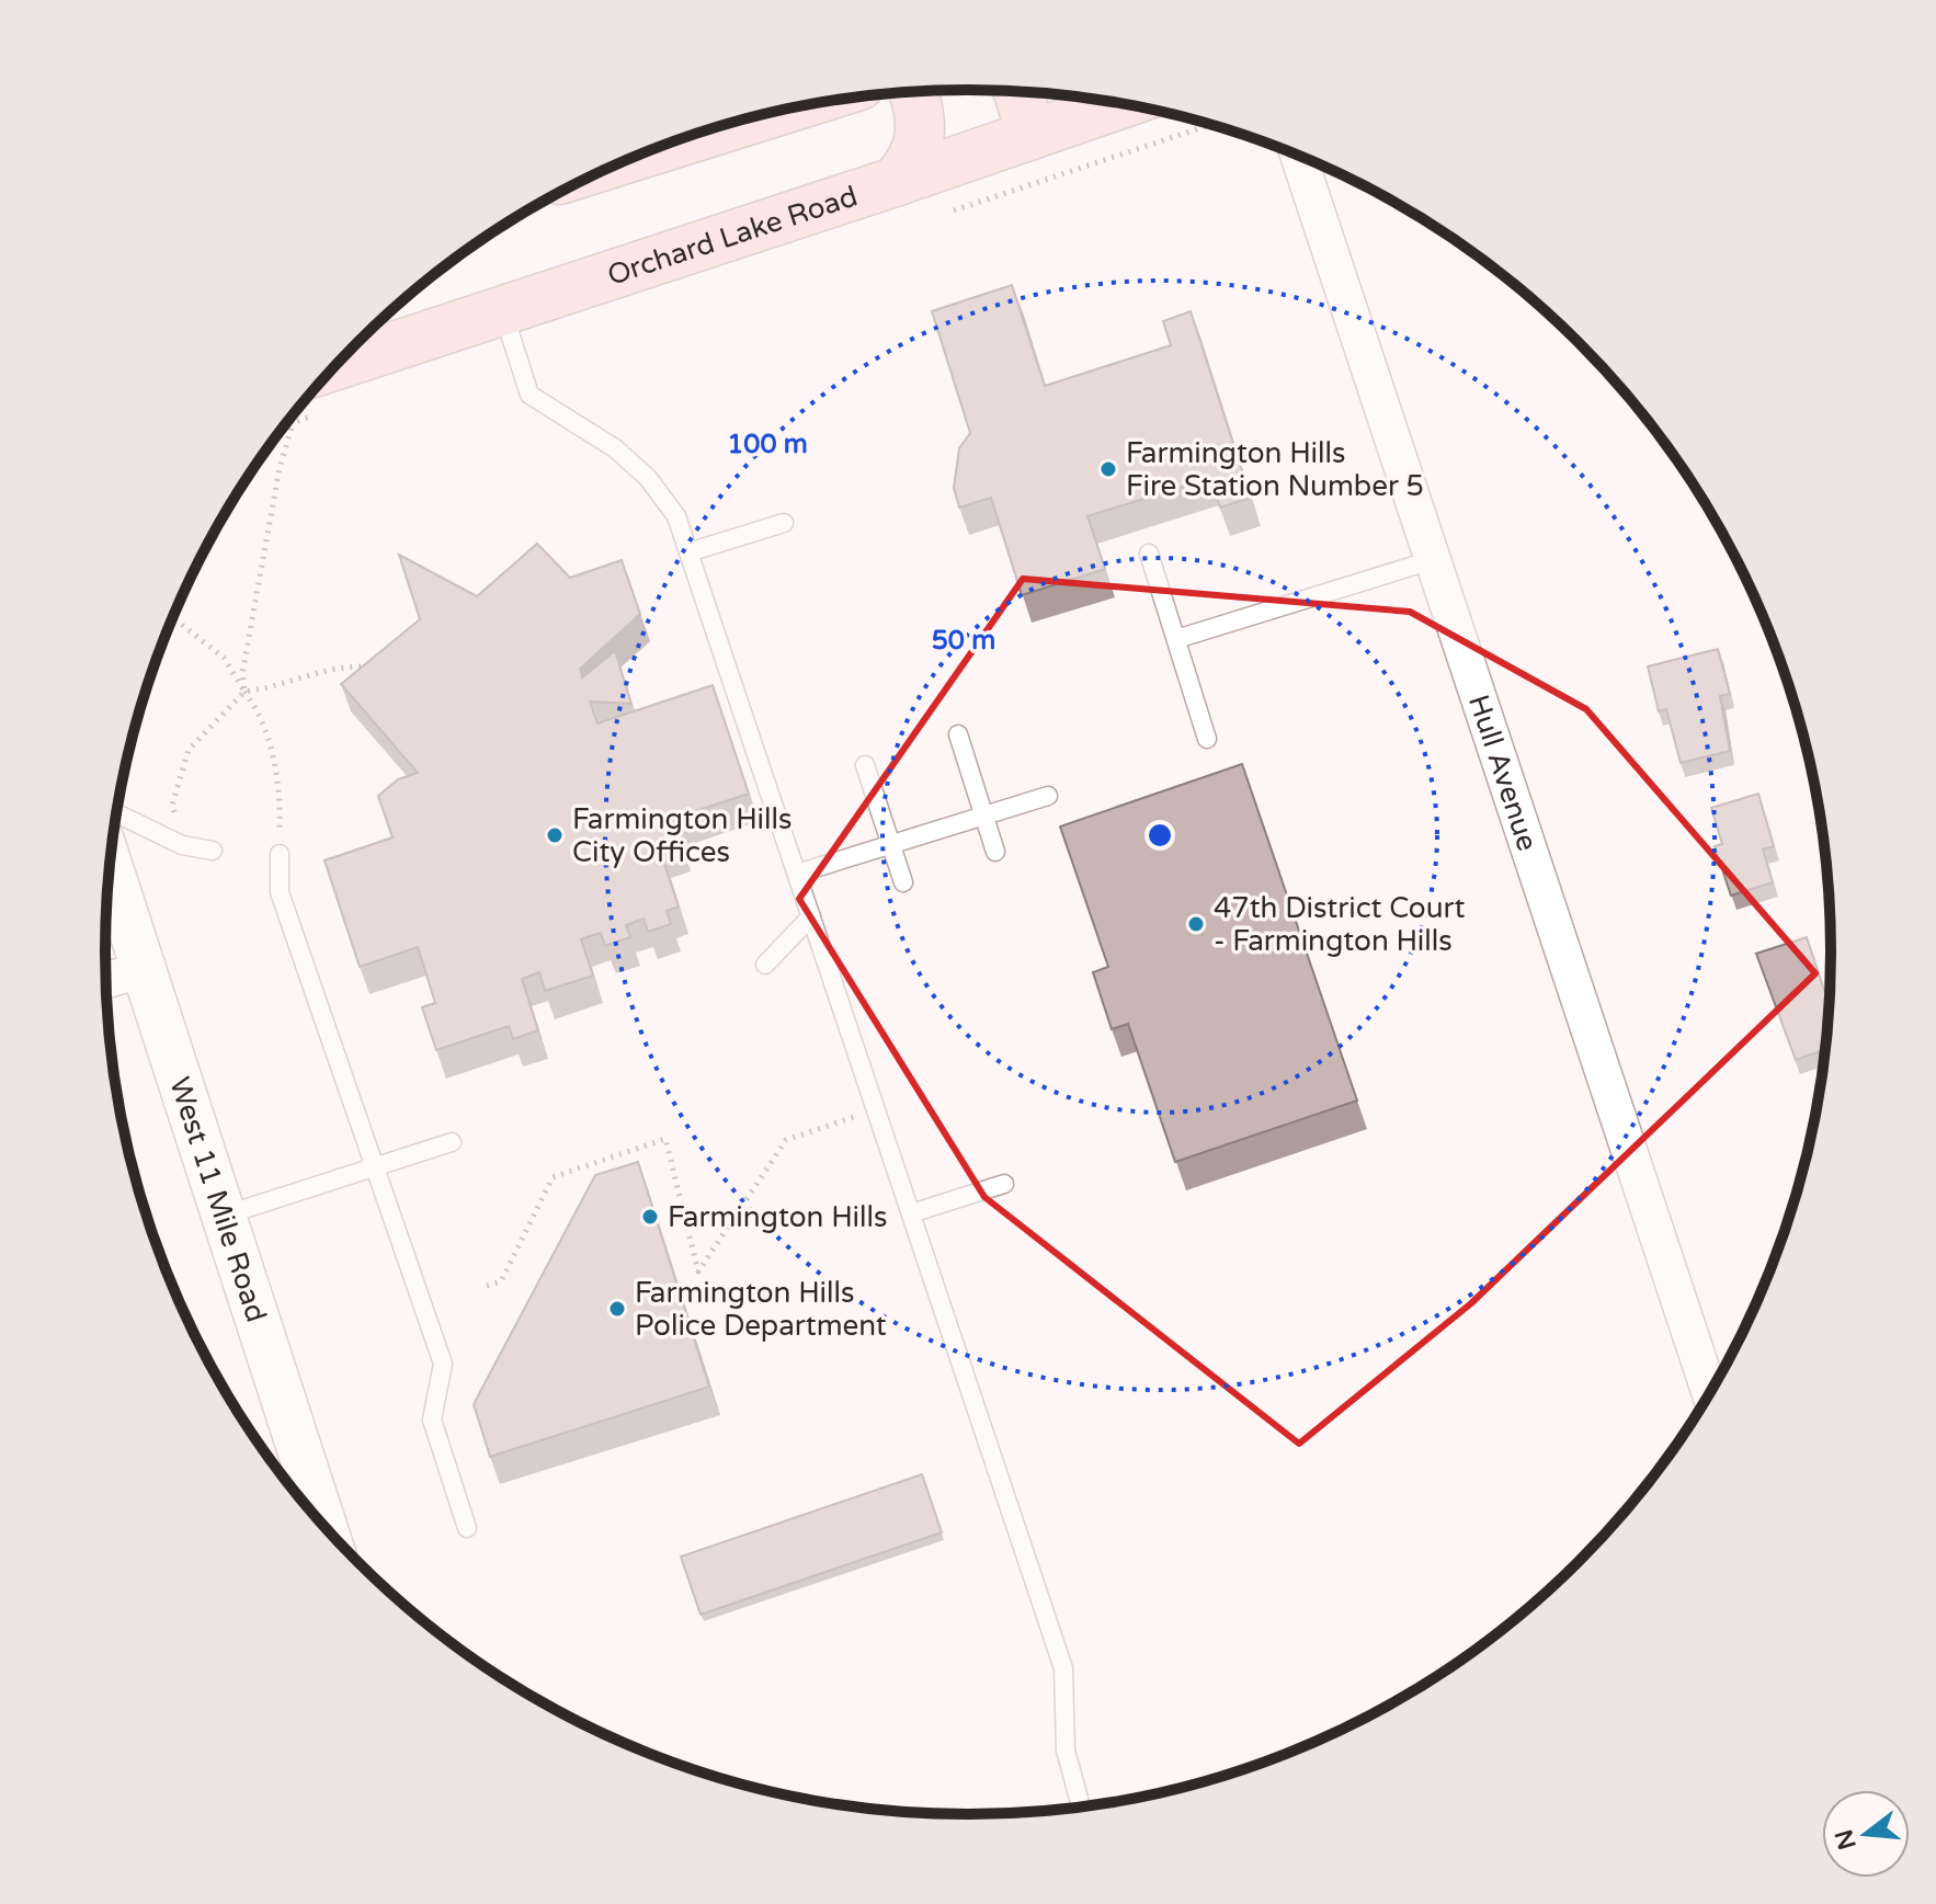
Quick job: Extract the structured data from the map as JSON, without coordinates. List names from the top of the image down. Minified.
{"streets":{"main road":["Orchard Lake Road"],"street":["Hull Avenue","West 11 Mile Road"]},"places":["Farmington Hills Fire Station Number 5","Farmington Hills City Offices","47th District Court - Farmington Hills","Farmington Hills","Farmington Hills Police Department"],"north":"left","rings":["100 m","50 m"]}
